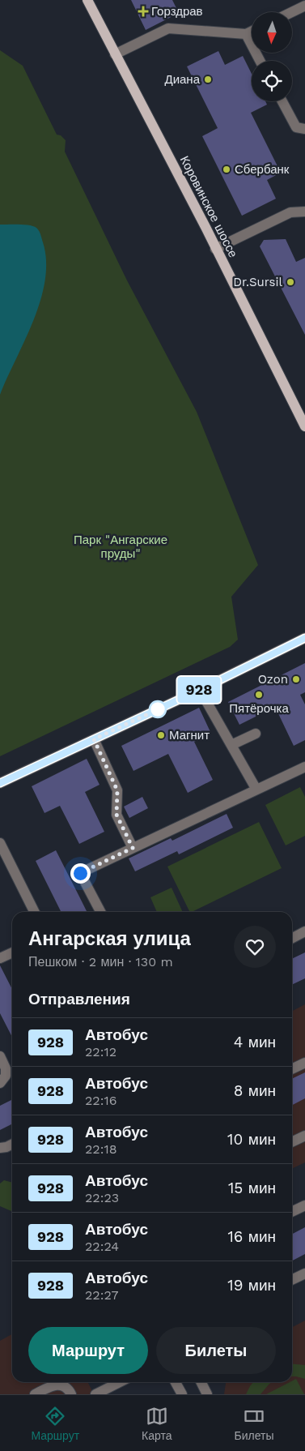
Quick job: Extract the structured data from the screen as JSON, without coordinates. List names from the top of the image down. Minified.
{"streets":{"main road":["Коровинское шоссе"]},"parks":["Парк \"Ангарские пруды\""],"places":{"health":["Горздрав"],"other":["Диана","Сбербанк","Dr.Sursil","Ozon","Пятёрочка","Магнит"]},"lines":["bus line 928"],"north":"bottom","page":{"on_map":"928","heading":[["Ангарская улица","Пешком · 2 мин · 130 m"],"Отправления"],"list":[{"mark":"928","name":"Автобус","note":"22:12","value":"4 мин"},{"mark":"928","name":"Автобус","note":"22:16","value":"8 мин"},{"mark":"928","name":"Автобус","note":"22:18","value":"10 мин"},{"mark":"928","name":"Автобус","note":"22:23","value":"15 мин"},{"mark":"928","name":"Автобус","note":"22:24","value":"16 мин"},{"mark":"928","name":"Автобус","note":"22:27","value":"19 мин"}],"buttons":["Маршрут","Билеты"],"tabs":["Маршрут","Карта","Билеты"]}}
